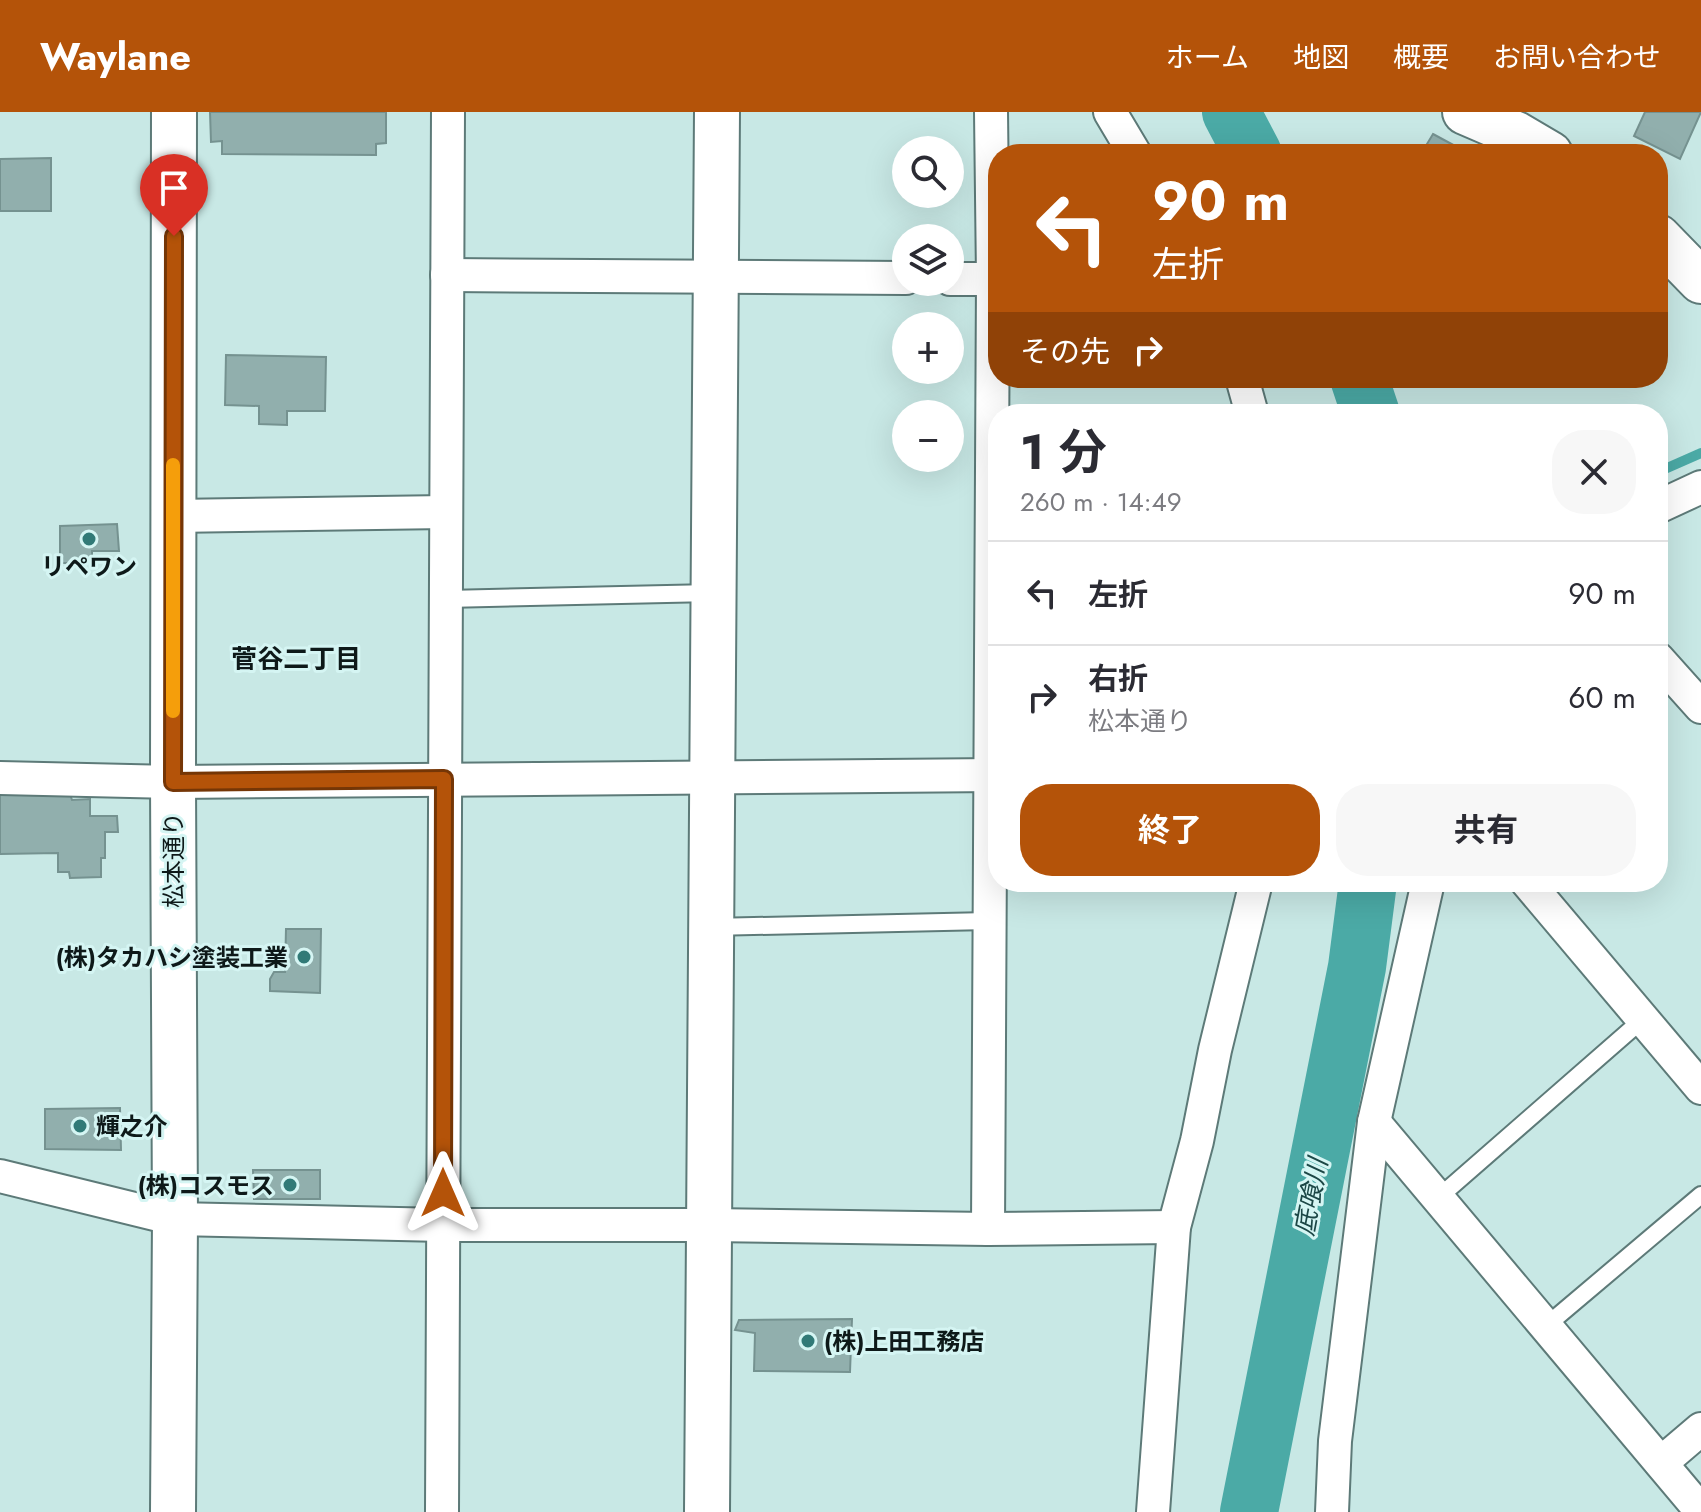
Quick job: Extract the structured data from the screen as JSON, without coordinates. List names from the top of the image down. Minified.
{"streets":{"street":["松本通り"]},"districts":["菅谷二丁目"],"water":["底喰川"],"places":["リペワン","(株)タカハシ塗装工業","輝之介","(株)コスモス","(株)上田工務店"],"page":{"header":"Waylane","nav":["ホーム","地図","概要","お問い合わせ"],"map_buttons":["+","−"],"turn":["90 m","左折"],"then":"その先","heading":["1 分","260 m · 14:49"],"list":[{"name":"左折","value":"90 m"},{"name":"右折","note":"松本通り","value":"60 m"}],"buttons":["終了","共有"]}}
